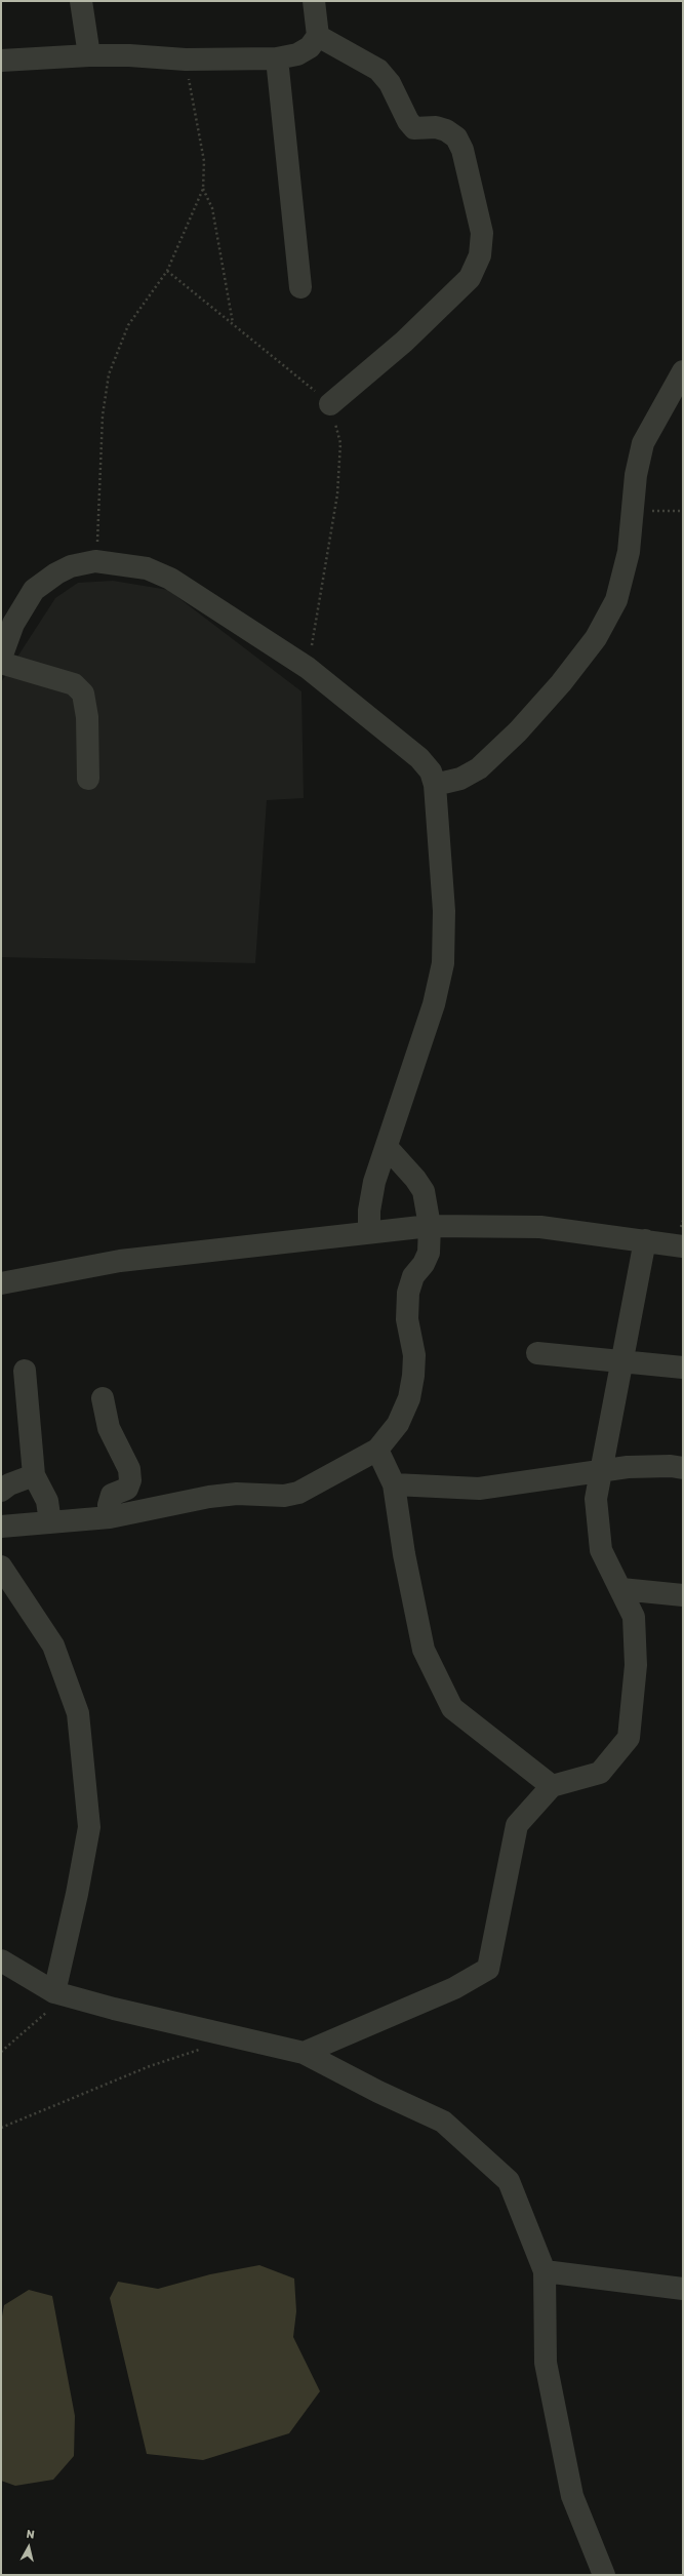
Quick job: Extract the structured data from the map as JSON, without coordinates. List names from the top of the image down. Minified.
{"north":"top"}
